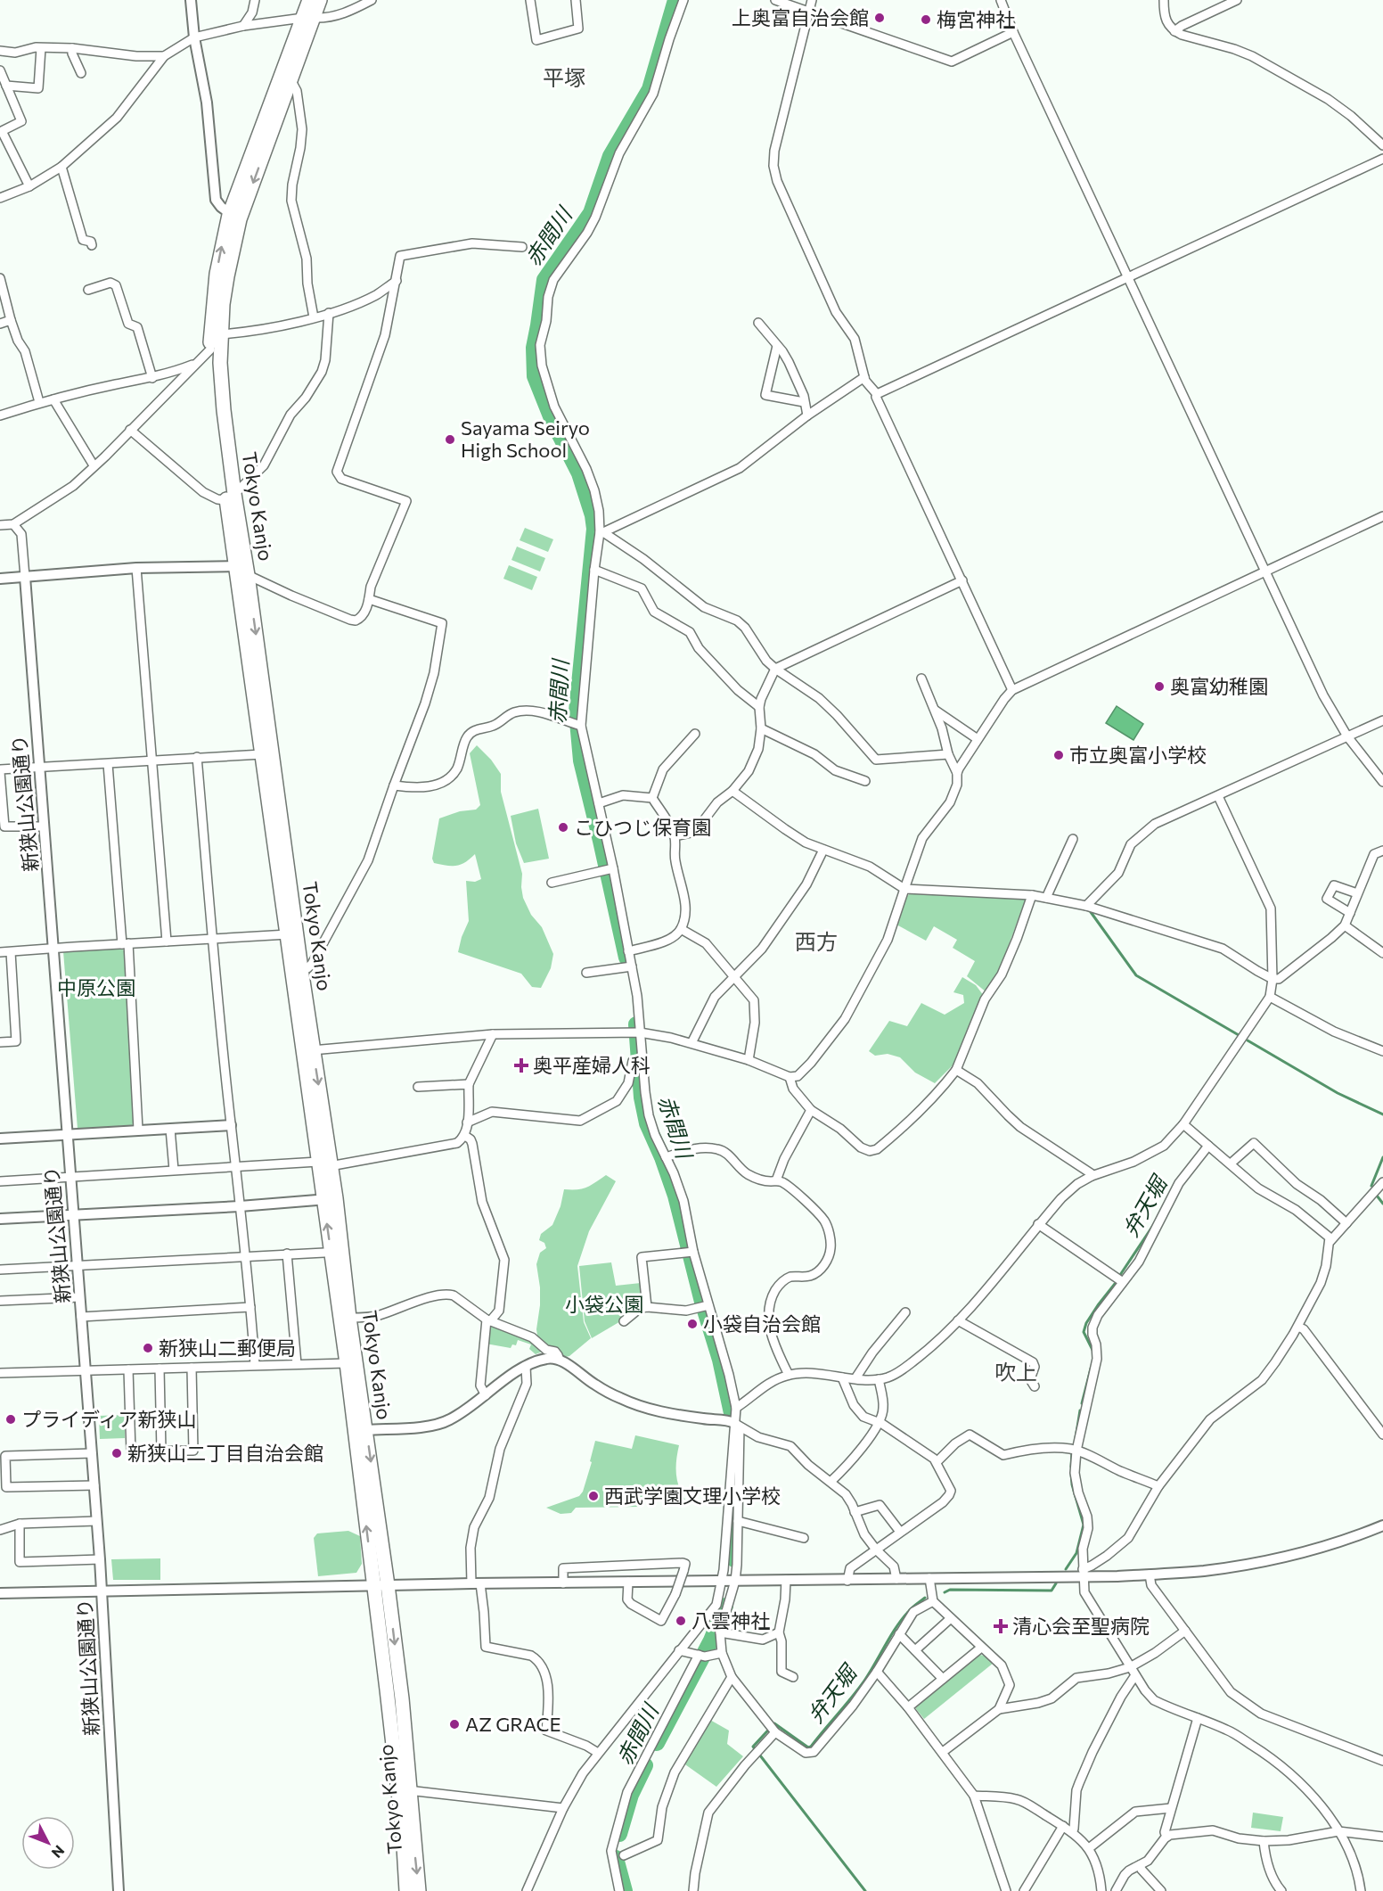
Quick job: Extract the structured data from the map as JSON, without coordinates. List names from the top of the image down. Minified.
{"streets":{"highway":["Tokyo Kanjo"],"street":["新狭山公園通り"]},"districts":["平塚","西方","吹上"],"water":["赤間川","弁天堀"],"parks":["中原公園","小袋公園"],"places":{"other":["上奥富自治会館","梅宮神社","Sayama Seiryo High School","奥富幼稚園","市立奥富小学校","こひつじ保育園","小袋自治会館","新狭山二郵便局","プライディア新狭山","新狭山二丁目自治会館","西武学園文理小学校","八雲神社","AZ GRACE"],"health":["奥平産婦人科","清心会至聖病院"]},"north":"bottom right"}
